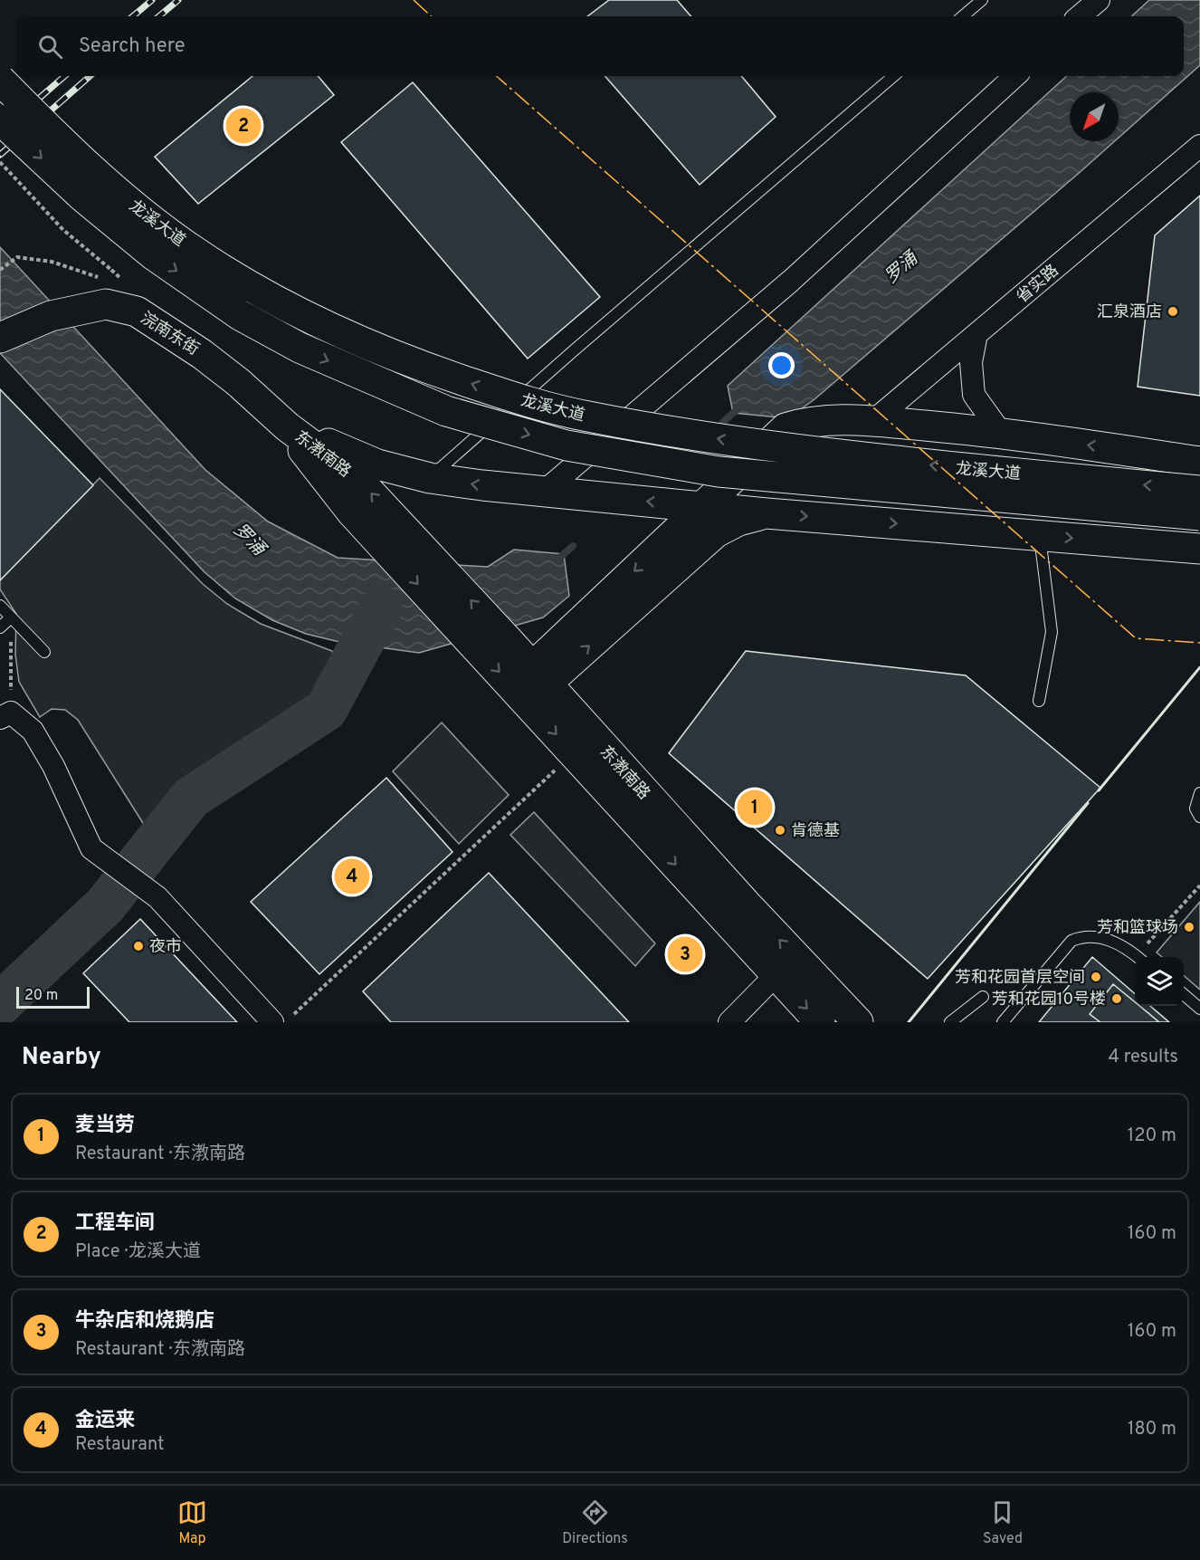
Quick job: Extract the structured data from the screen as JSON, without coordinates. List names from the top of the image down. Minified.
{"streets":{"street":["龙溪大道","省实路","浣南东街","东漖南路"]},"crossings":[["浣南东街","东漖南路"]],"water":["罗涌"],"places":["汇泉酒店","肯德基","芳和篮球场","夜市","芳和花园首层空间","芳和花园10号楼"],"scale_bar":"20 m","north":"bottom left","page":{"search":"Search here","pins":["2","1","4","3"],"scale":"20 m","heading":["Nearby","4 results"],"list":[{"mark":"1","name":"麦当劳","note":"Restaurant · 东漖南路","value":"120 m"},{"mark":"2","name":"工程车间","note":"Place · 龙溪大道","value":"160 m"},{"mark":"3","name":"牛杂店和烧鹅店","note":"Restaurant · 东漖南路","value":"160 m"},{"mark":"4","name":"金运来","note":"Restaurant","value":"180 m"}],"nav":["Map","Directions","Saved"]}}
